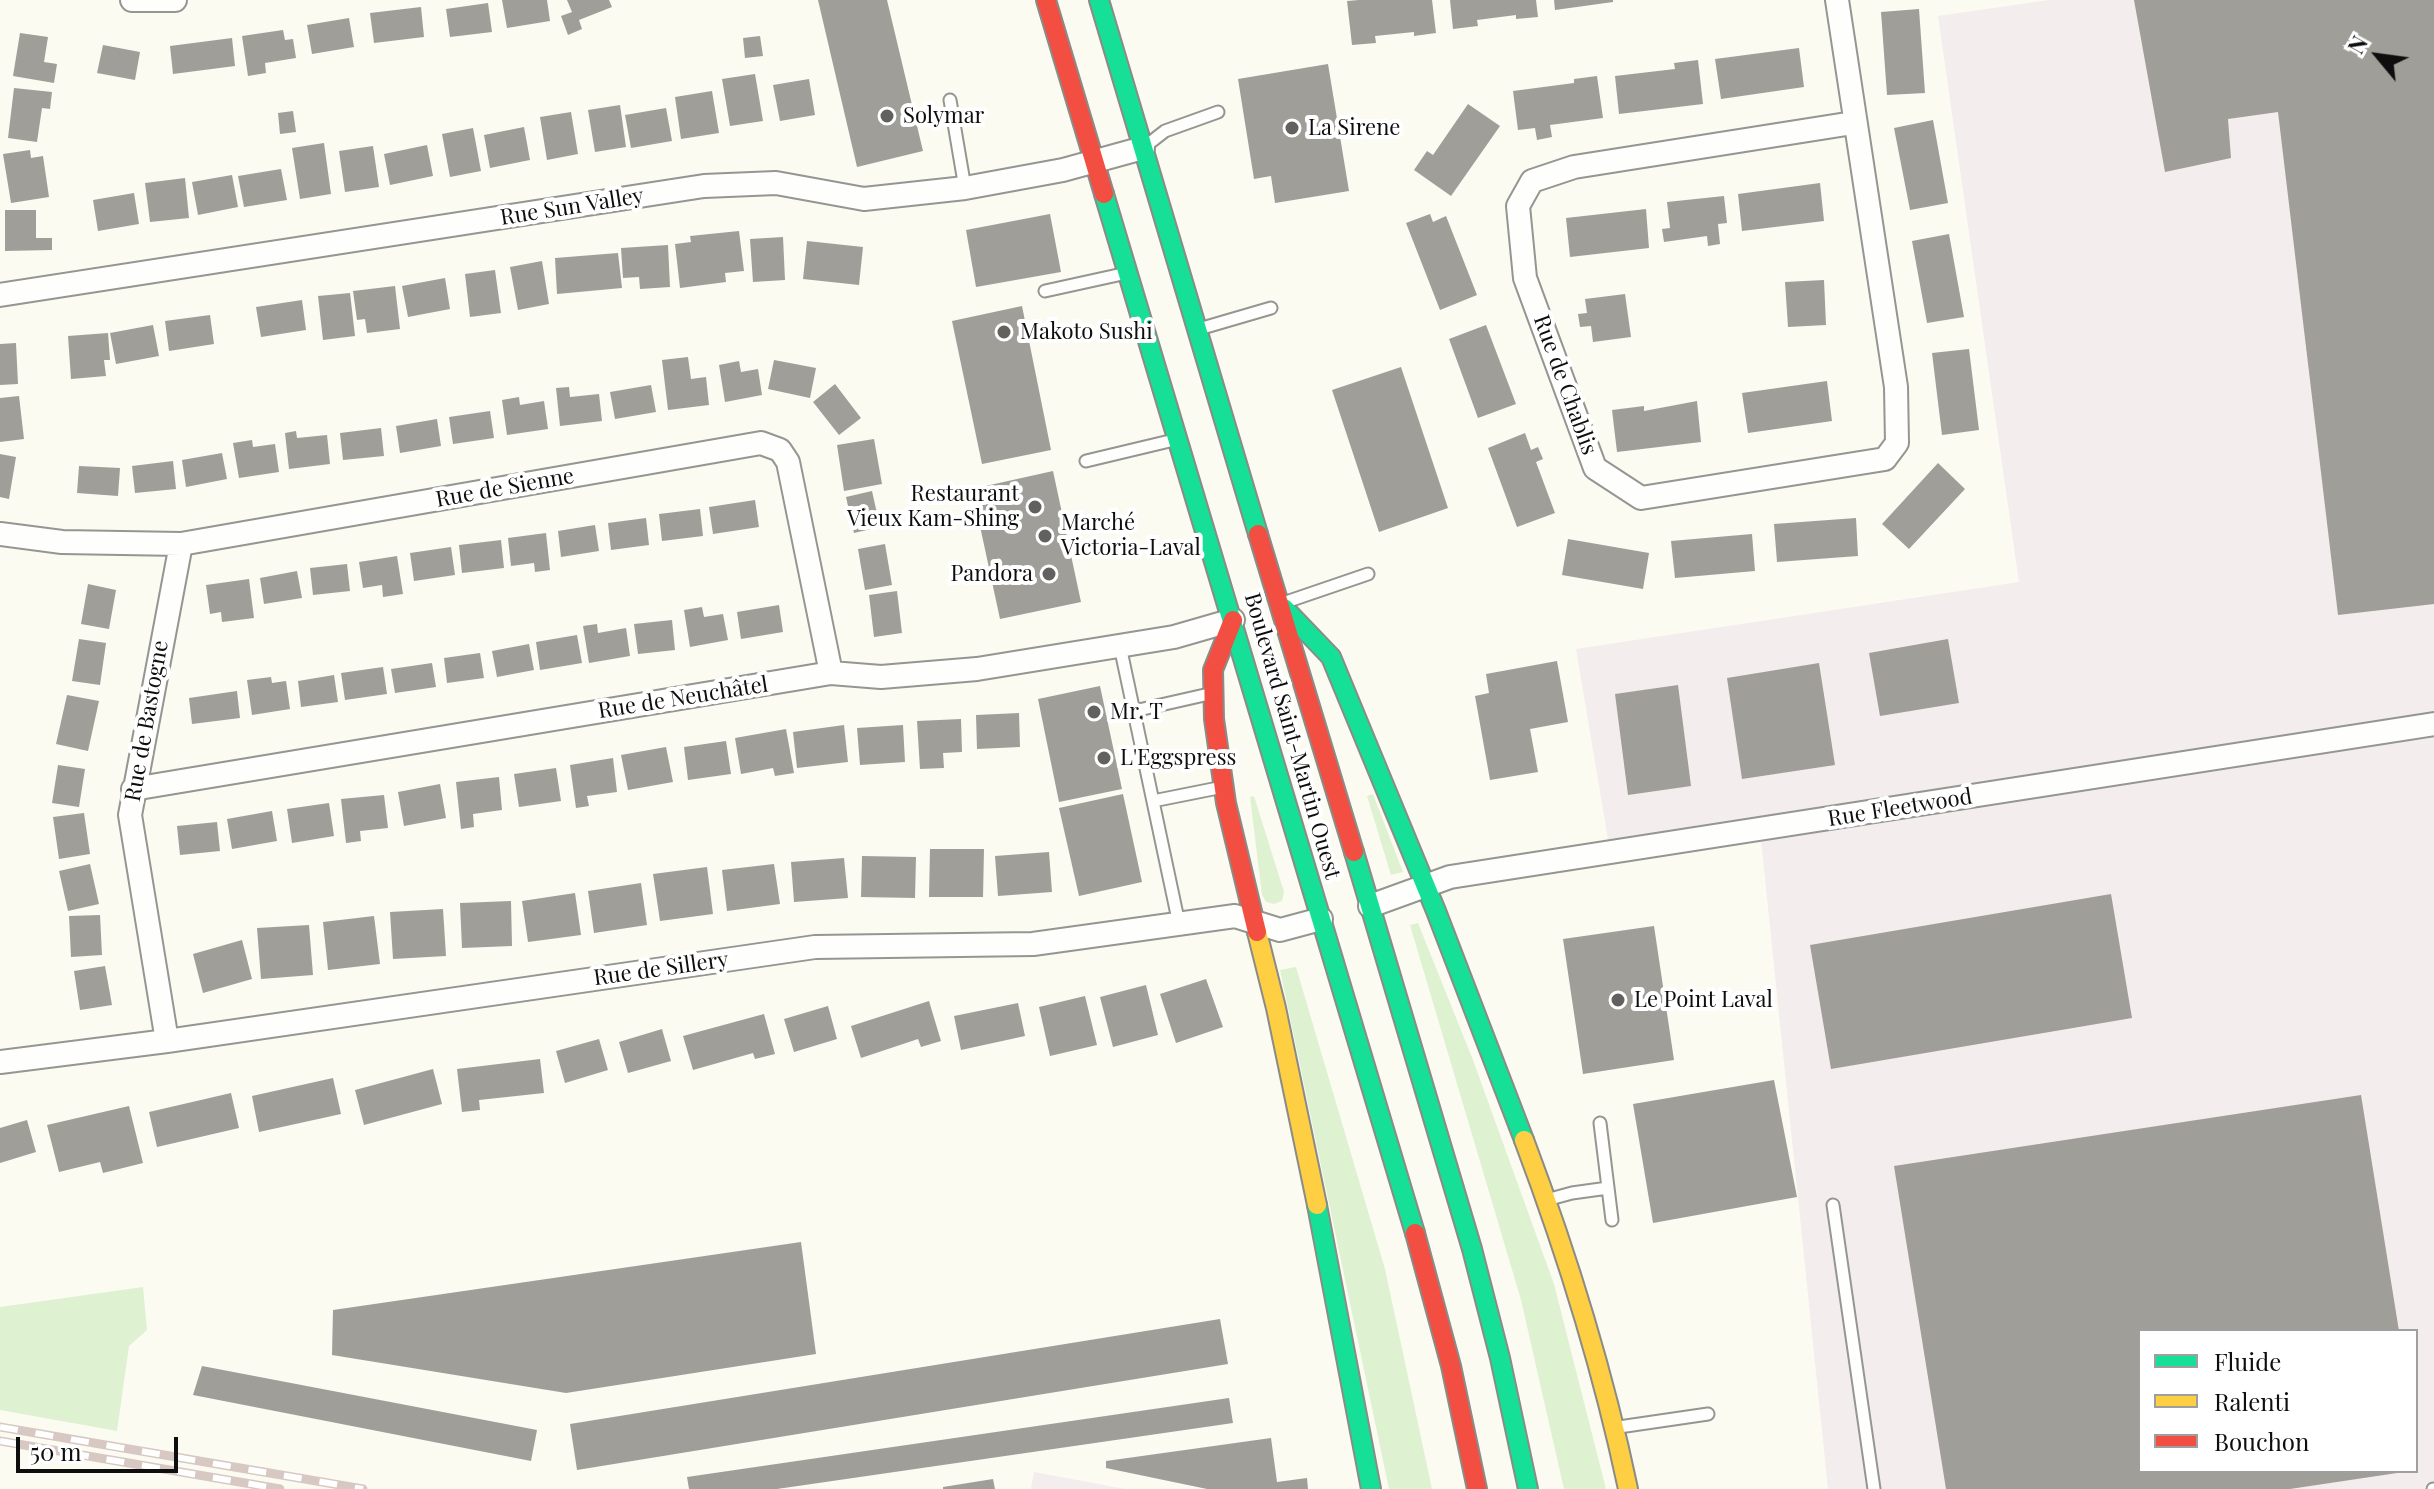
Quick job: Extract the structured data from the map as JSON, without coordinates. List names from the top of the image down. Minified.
{"streets":{"main road":["Boulevard Saint-Martin Ouest"],"street":["Rue Sun Valley","Rue de Chablis","Rue de Sienne","Rue de Neuchâtel","Rue de Bastogne","Rue Fleetwood","Rue de Sillery"]},"crossings":[["Rue Sun Valley","Boulevard Saint-Martin Ouest"],["Rue de Sienne","Rue de Neuchâtel"],["Rue de Sienne","Rue de Bastogne"],["Rue de Neuchâtel","Rue de Bastogne"],["Rue de Neuchâtel","Boulevard Saint-Martin Ouest"],["Rue de Bastogne","Rue de Sillery"],["Boulevard Saint-Martin Ouest","Rue Fleetwood"],["Boulevard Saint-Martin Ouest","Rue de Sillery"]],"places":["Solymar","La Sirene","Makoto Sushi","Restaurant Vieux Kam-Shing","Marché Victoria-Laval","Pandora","Mr. T","L'Eggspress","Le Point Laval"],"legend":["Fluide","Ralenti","Bouchon"],"scale_bar":"50 m","north":"top left"}
